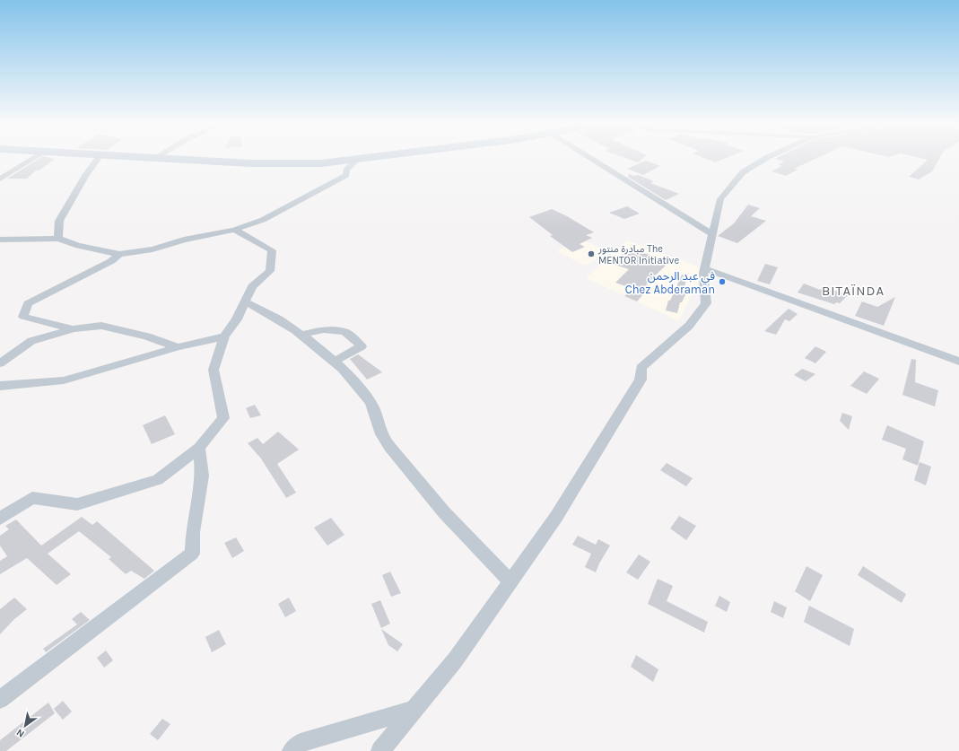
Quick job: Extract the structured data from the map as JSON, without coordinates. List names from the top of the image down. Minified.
{"districts":["BITAÏNDA"],"places":["مبادرة منتور The MENTOR Initiative","في عبد الرحمن Chez Abderaman"],"north":"bottom left"}
